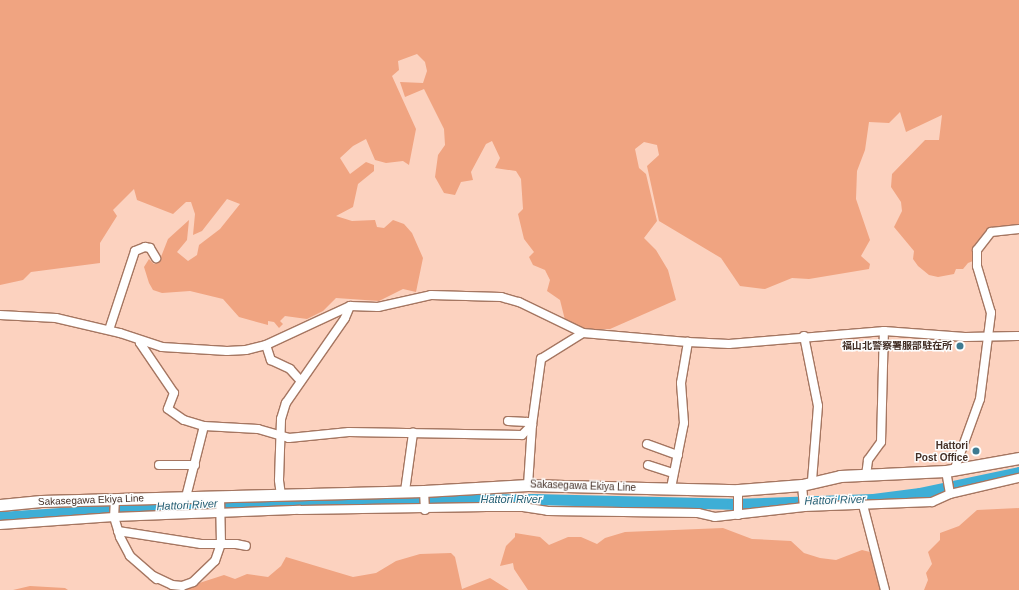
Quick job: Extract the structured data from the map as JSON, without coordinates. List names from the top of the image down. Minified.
{"streets":{"main road":["Sakasegawa Ekiya Line"]},"water":["Hattori River"],"places":["福山北警察署服部駐在所","Hattori Post Office"]}
